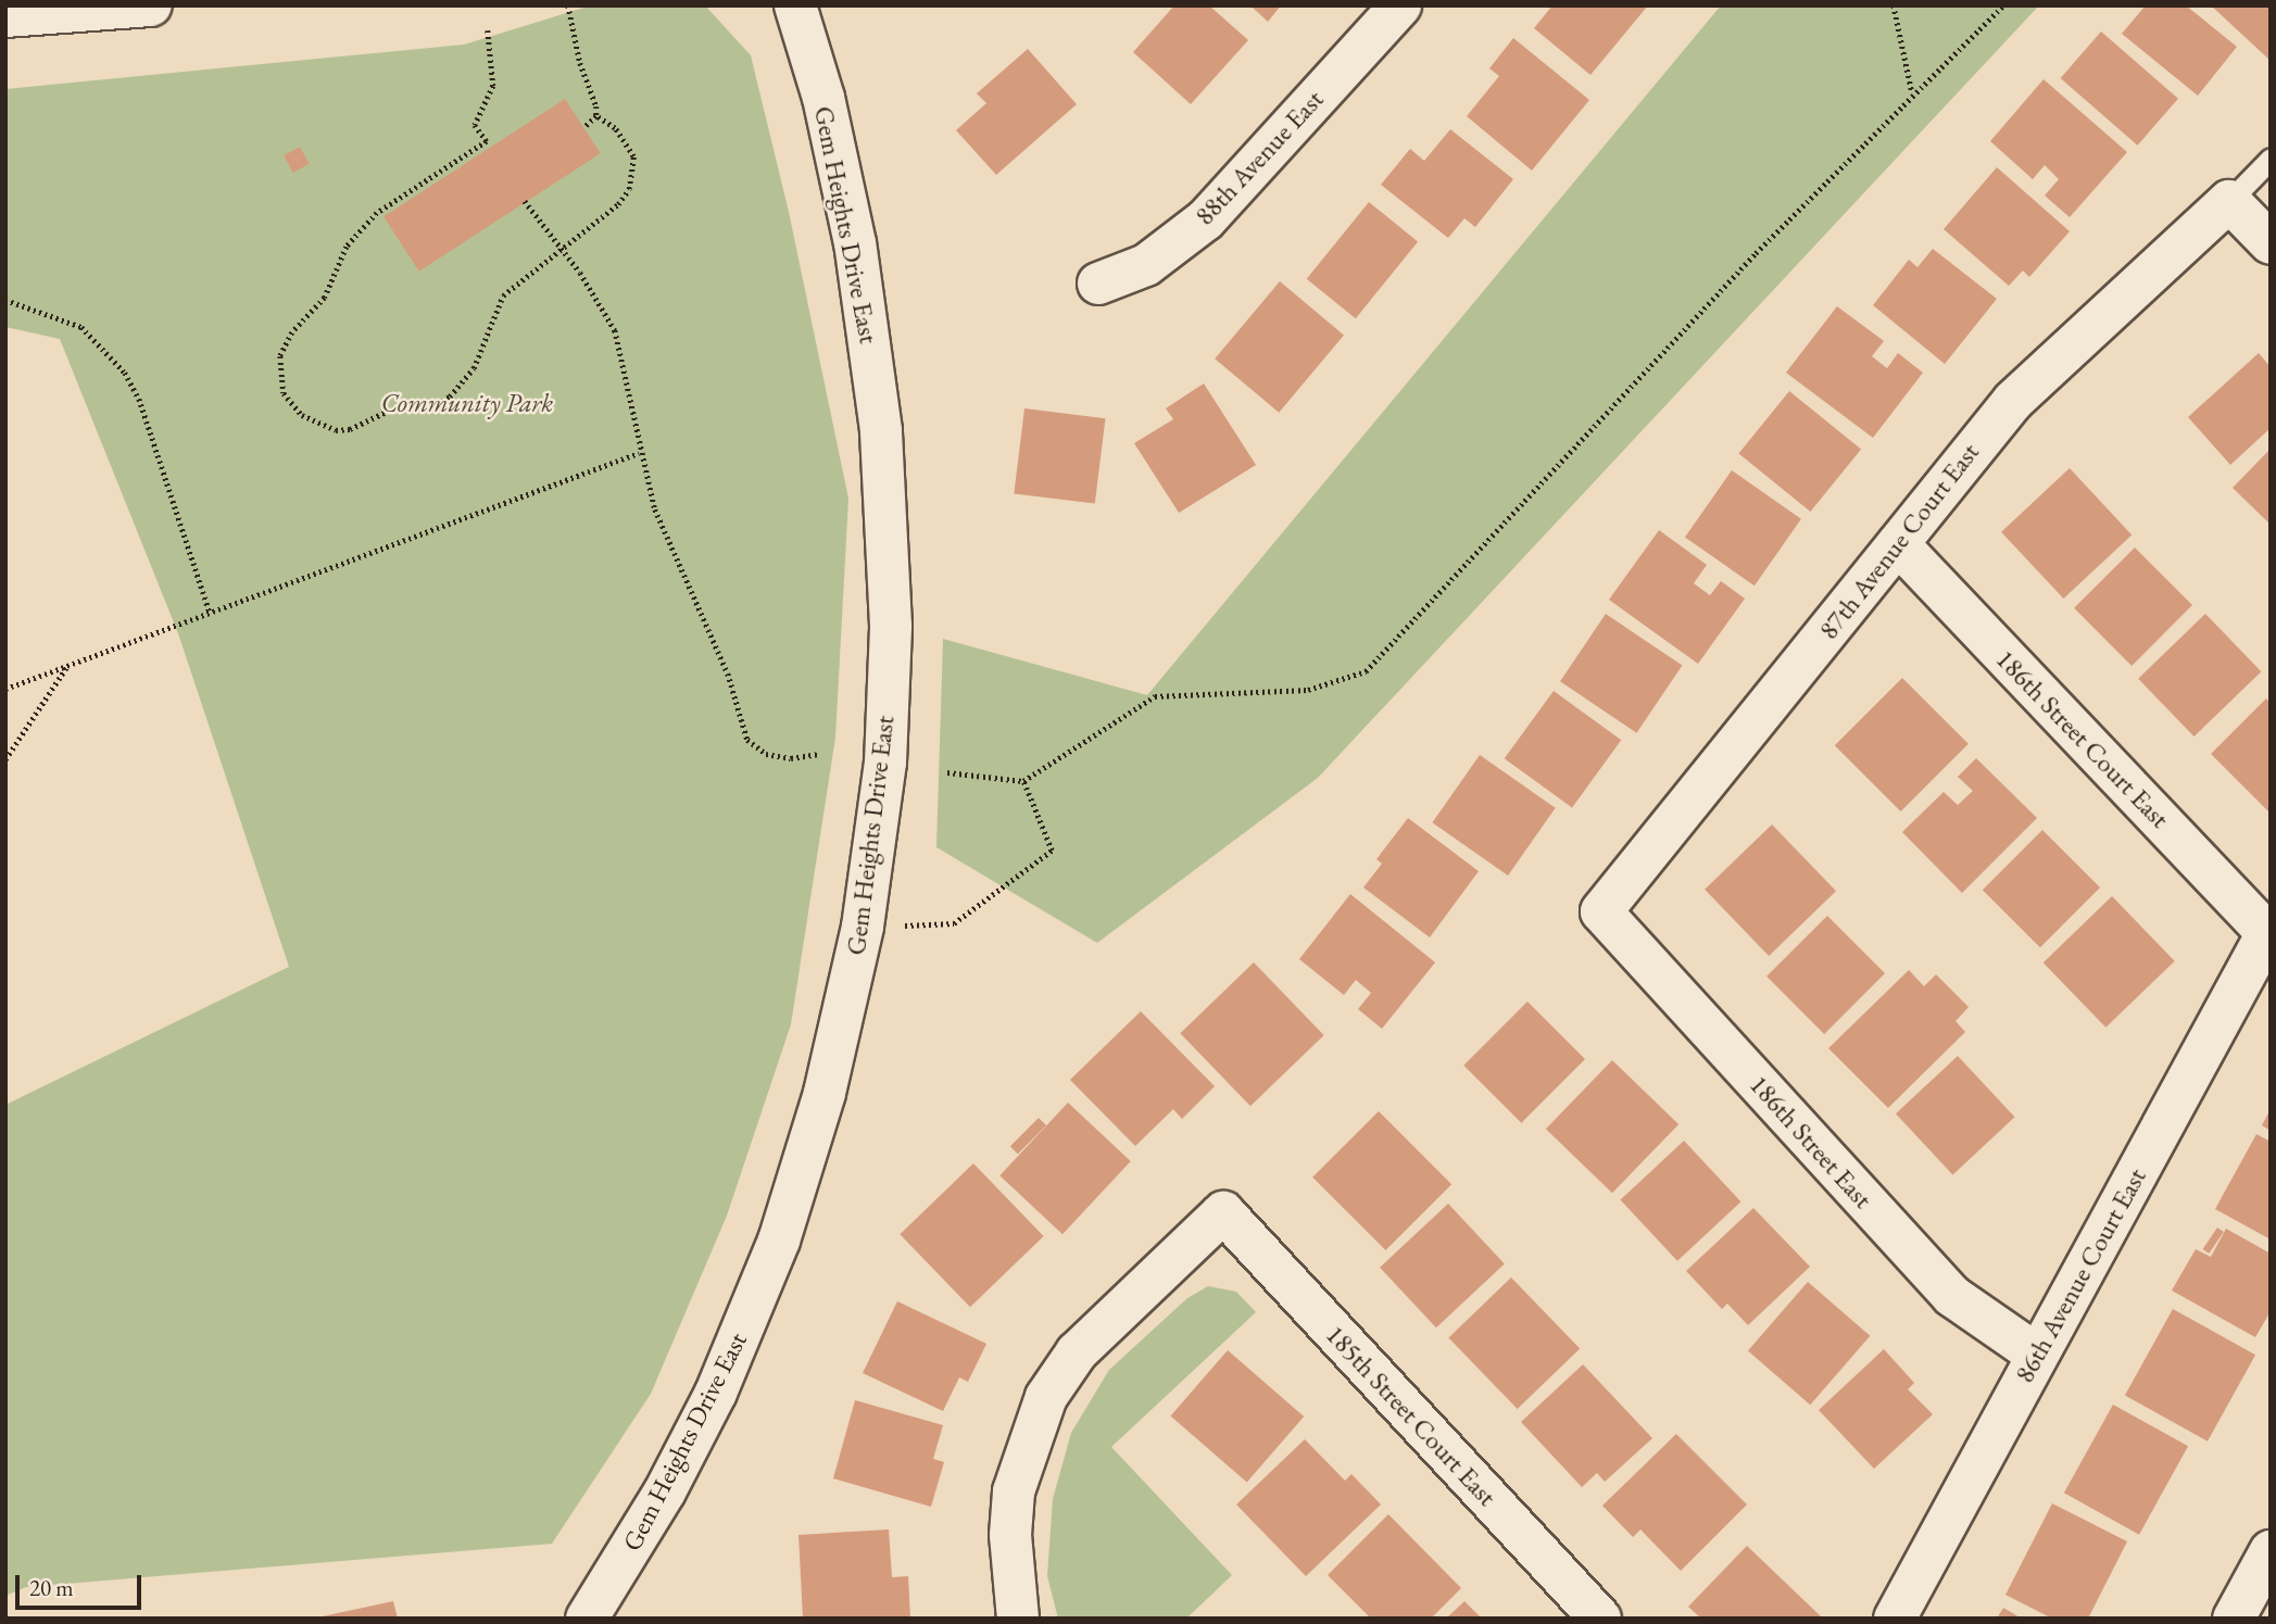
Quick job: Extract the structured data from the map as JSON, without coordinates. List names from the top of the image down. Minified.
{"streets":{"street":["88th Avenue East","Gem Heights Drive East","87th Avenue Court East","186th Street Court East","186th Street East","86th Avenue Court East","185th Street Court East"]},"crossings":[["87th Avenue Court East","186th Street Court East"],["87th Avenue Court East","186th Street East"],["186th Street Court East","86th Avenue Court East"],["186th Street East","86th Avenue Court East"]],"parks":["Community Park"],"scale_bar":"20 m"}
